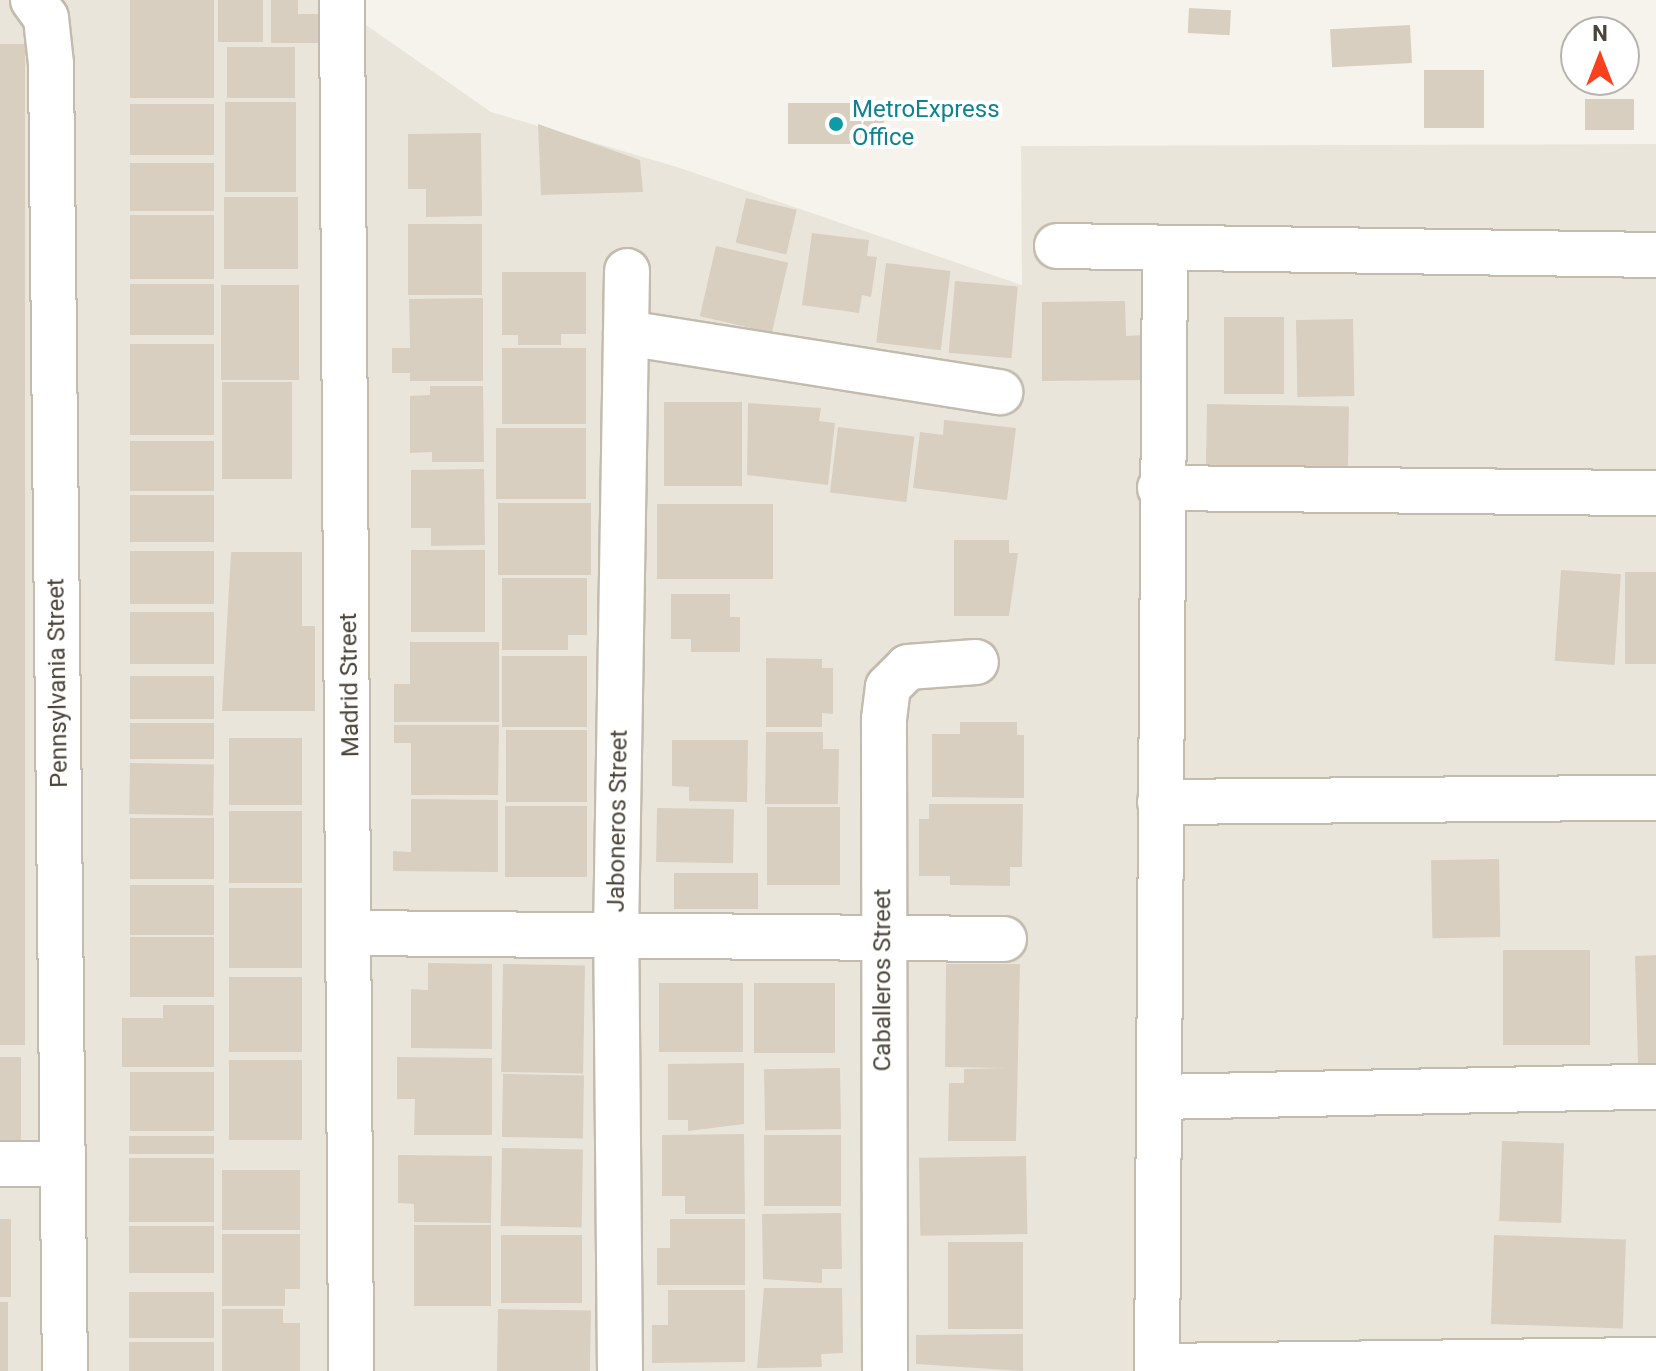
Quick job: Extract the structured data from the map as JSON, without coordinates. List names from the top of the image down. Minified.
{"streets":{"street":["Pennsylvania Street","Madrid Street","Jaboneros Street","Caballeros Street"]},"places":["MetroExpress Office"],"north":"top"}
